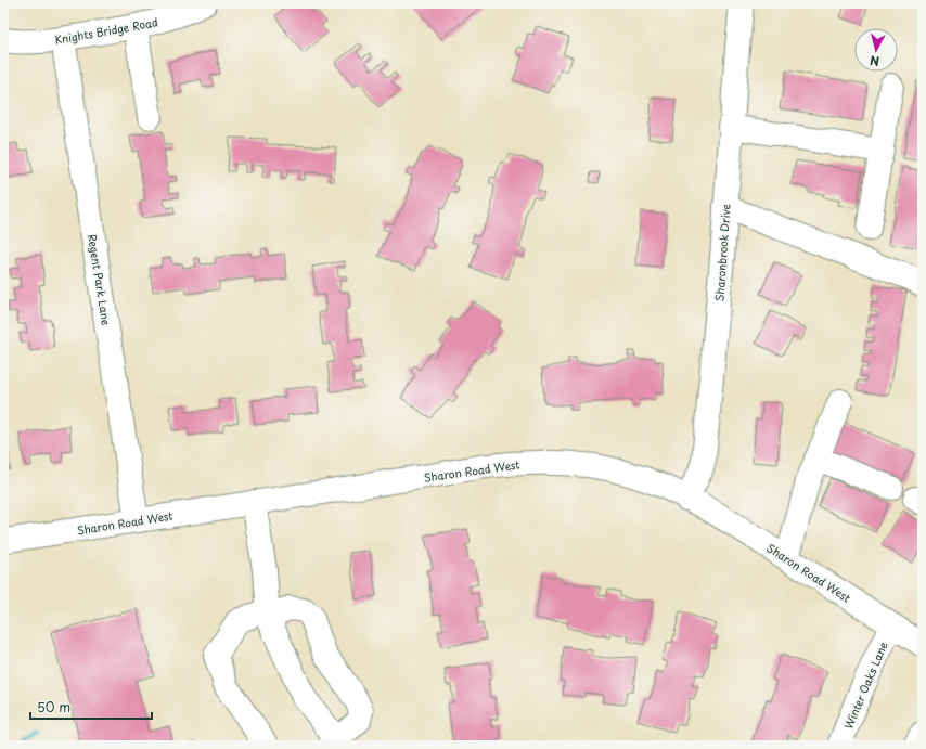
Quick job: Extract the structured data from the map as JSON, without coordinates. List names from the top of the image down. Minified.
{"streets":{"street":["Knights Bridge Road","Sharonbrook Drive","Regent Park Lane","Sharon Road West","Winter Oaks Lane"]},"crossings":[["Knights Bridge Road","Regent Park Lane"],["Sharonbrook Drive","Sharon Road West"],["Regent Park Lane","Sharon Road West"],["Sharon Road West","Winter Oaks Lane"]],"scale_bar":"50 m","north":"bottom"}
